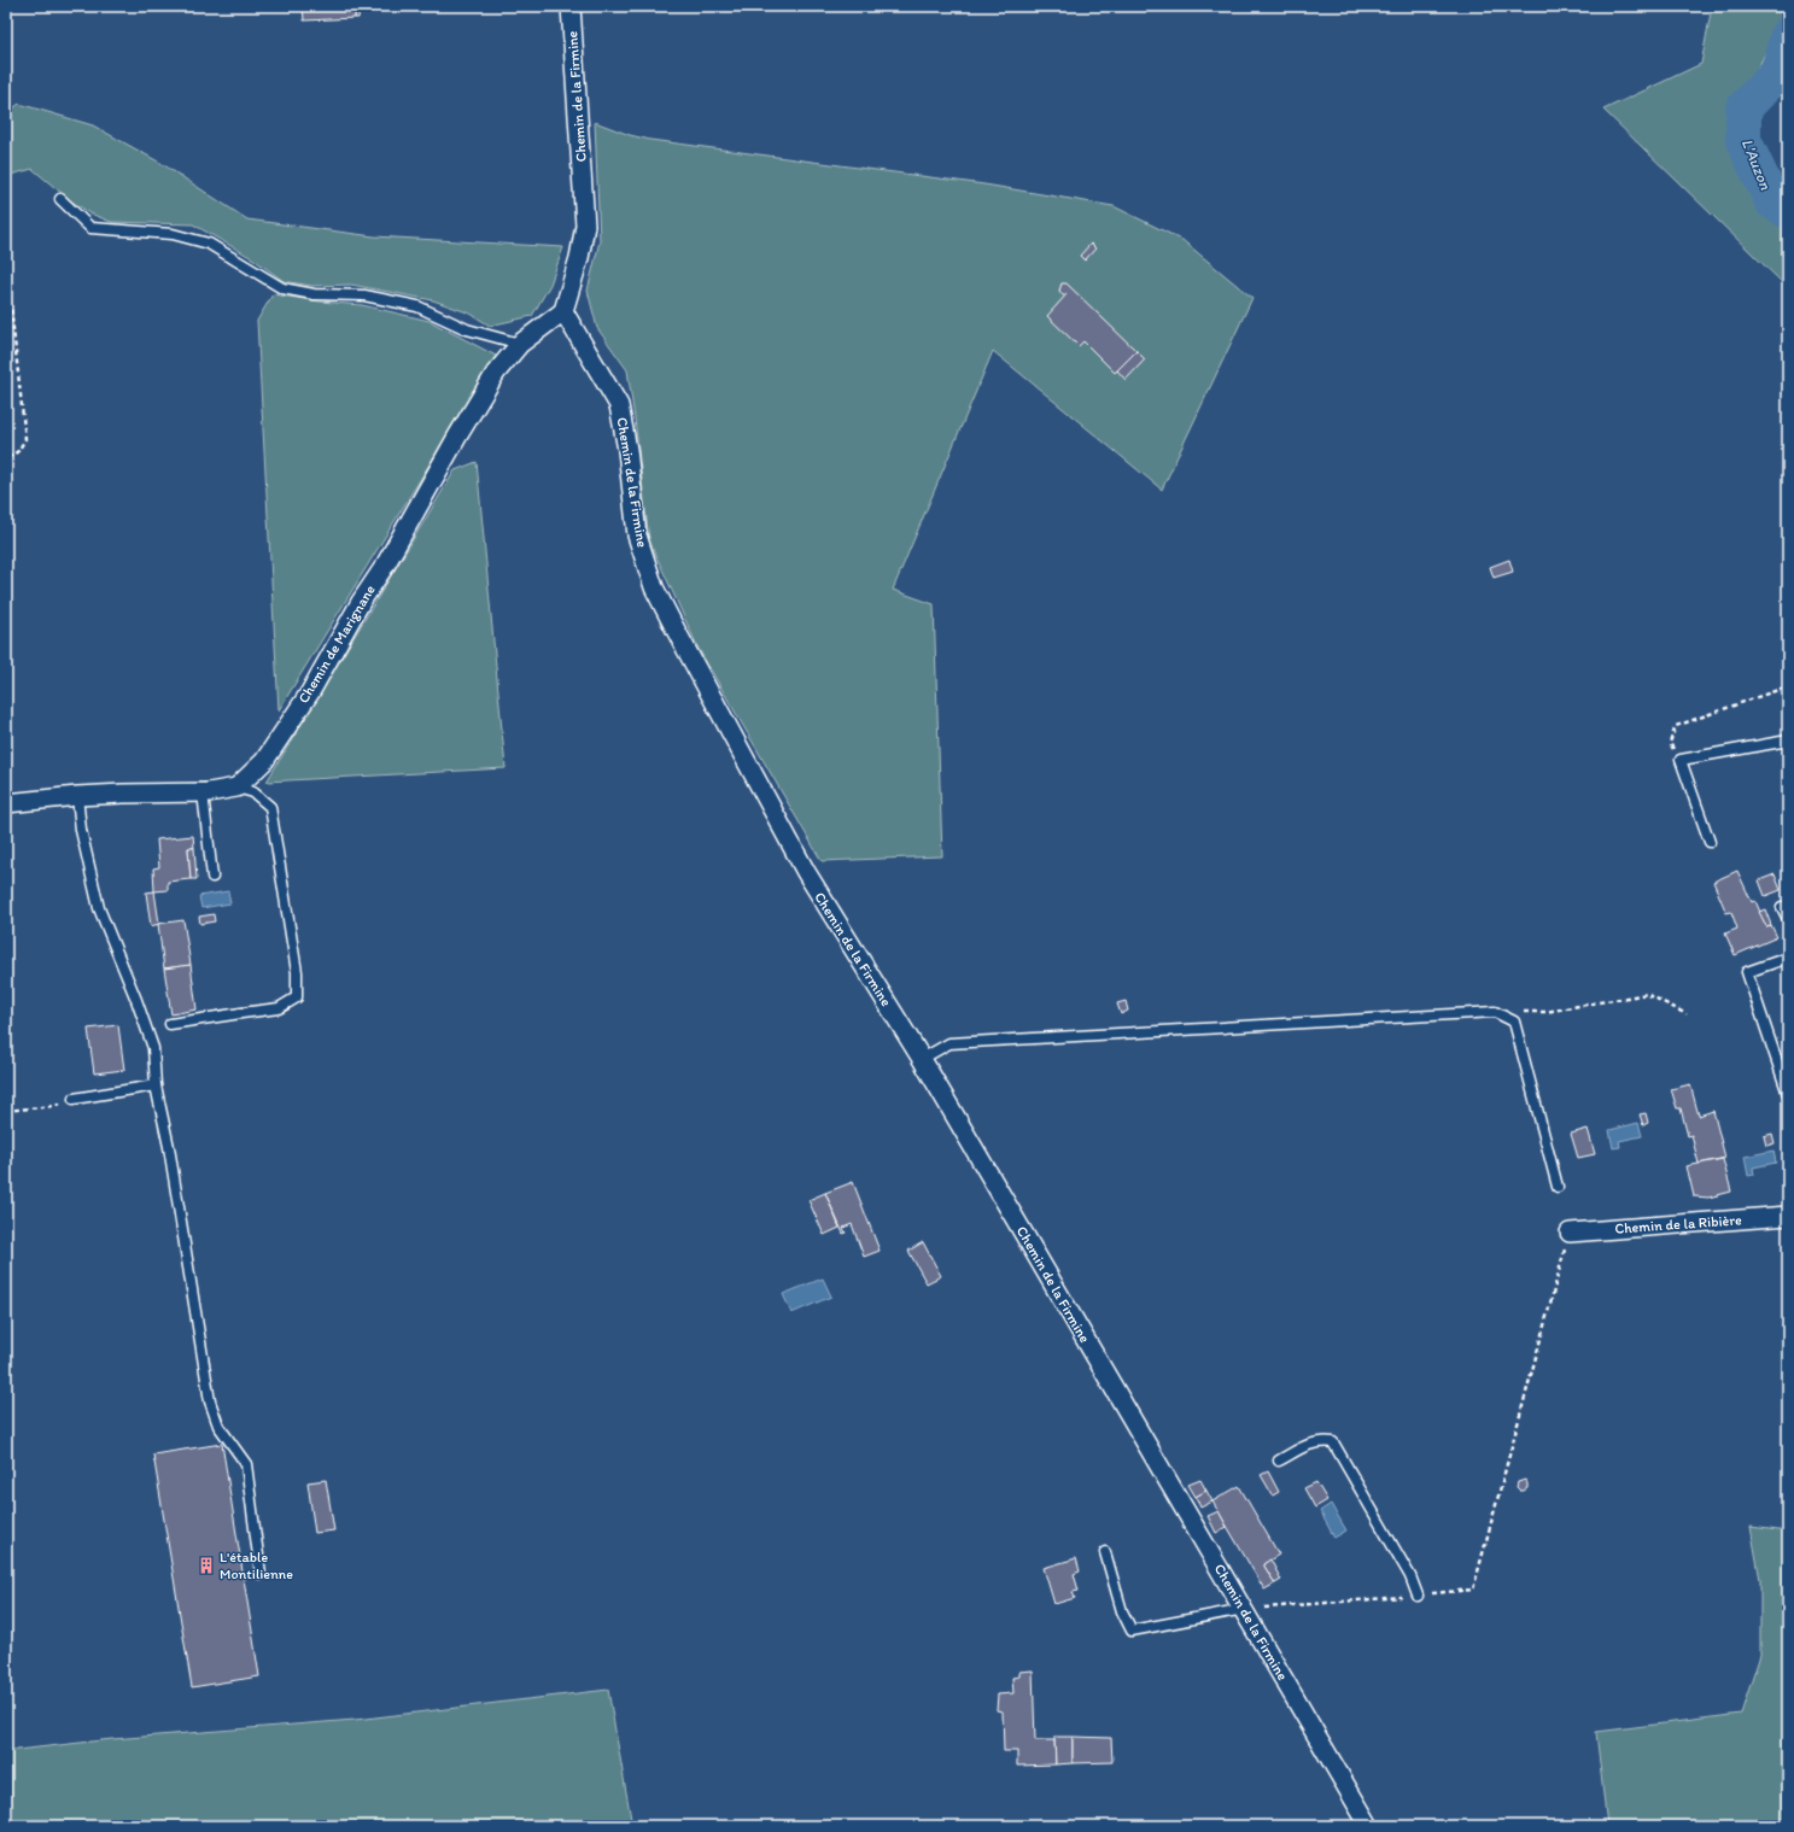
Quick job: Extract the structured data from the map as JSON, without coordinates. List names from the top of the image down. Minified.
{"streets":{"street":["Chemin de la Firmine","Chemin de Marignane","Chemin de la Ribière"]},"crossings":[["Chemin de la Firmine","Chemin de Marignane"]],"water":["L'Auzon"],"places":{"building":["L'étable Montilienne"]}}
